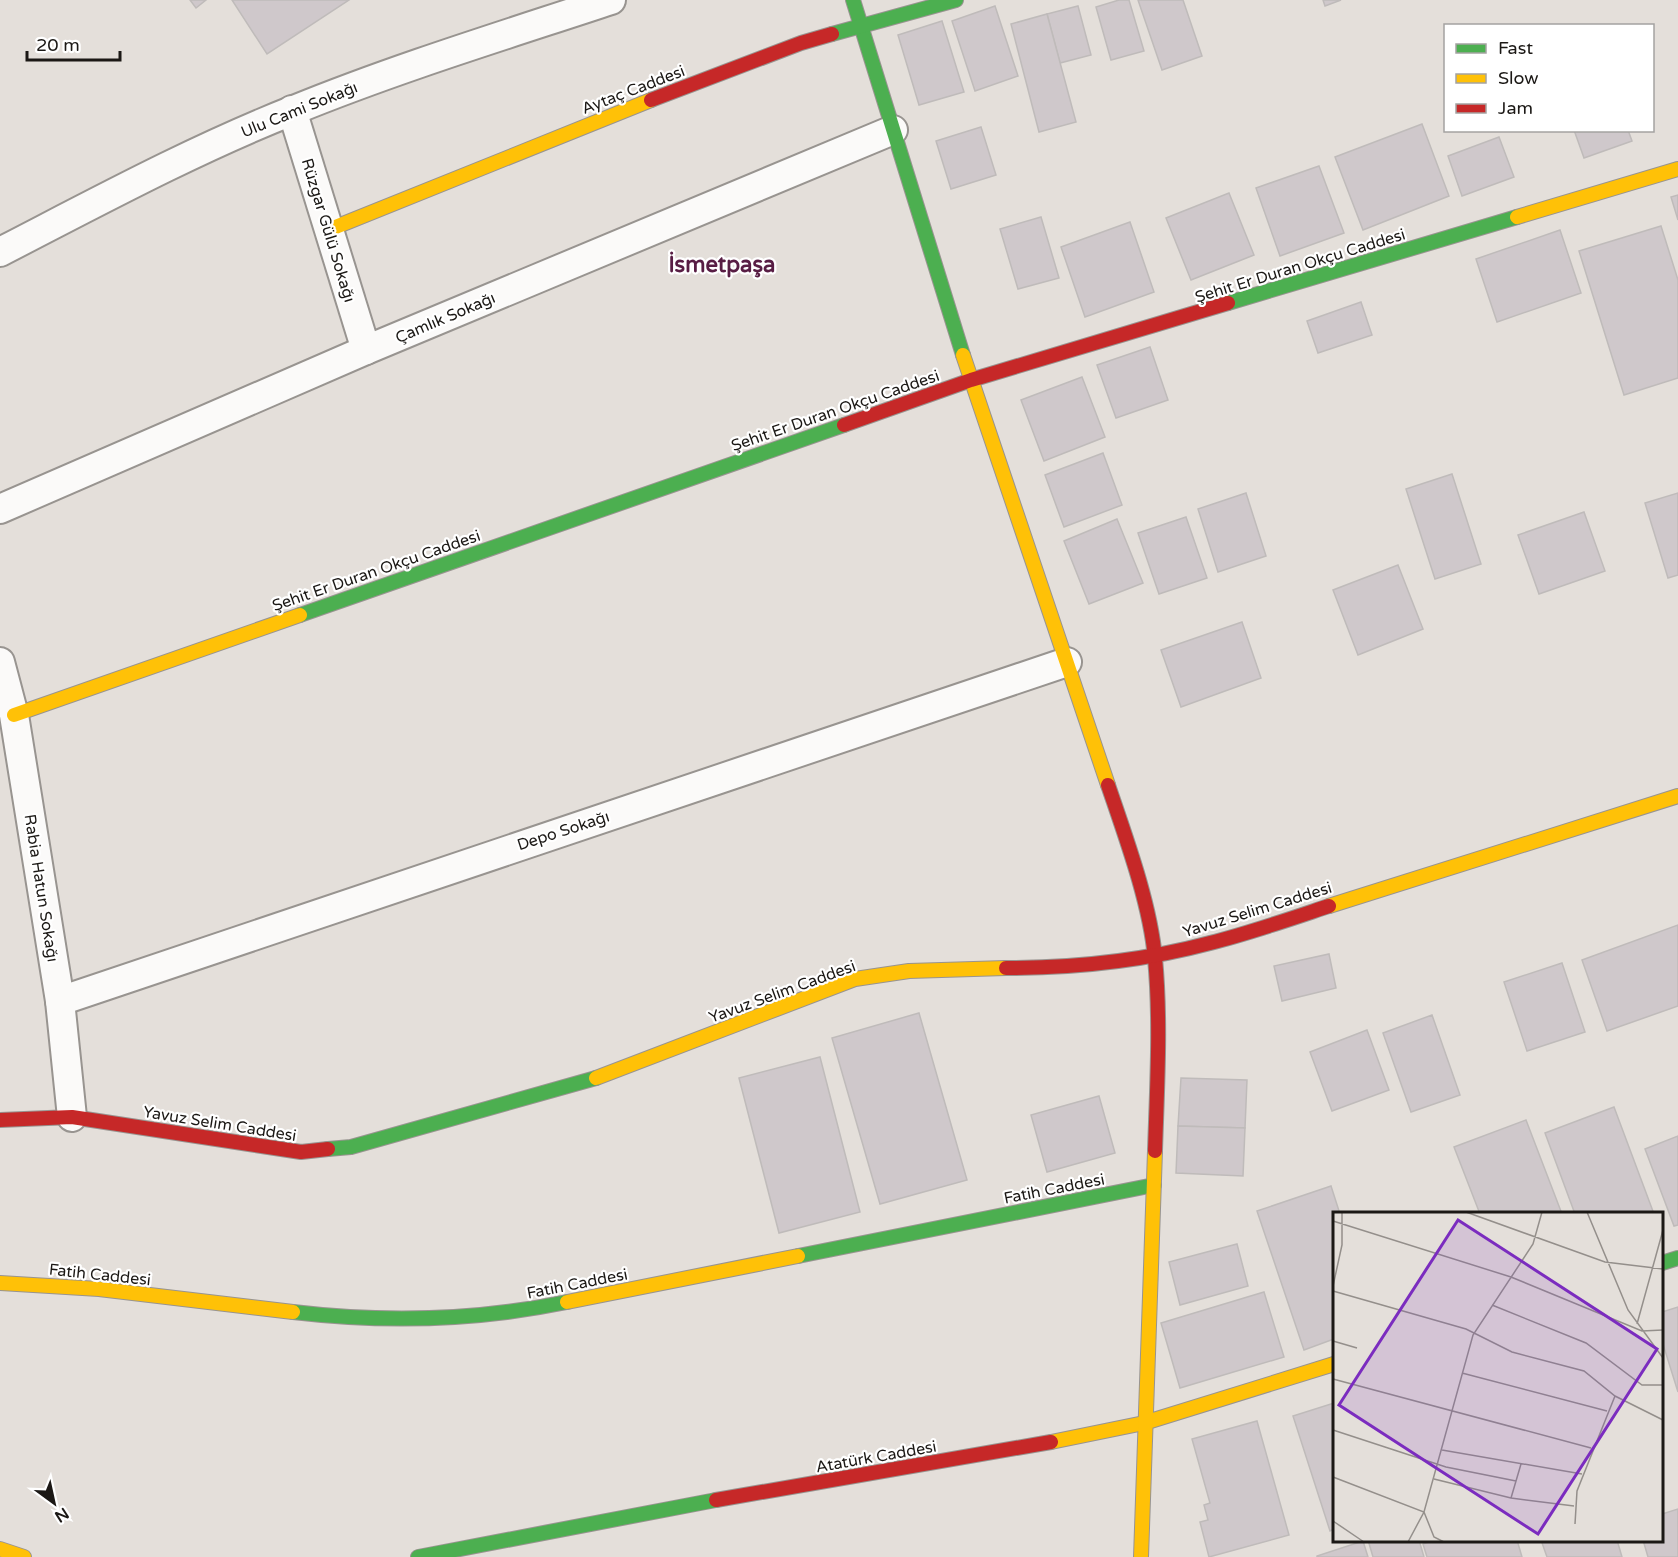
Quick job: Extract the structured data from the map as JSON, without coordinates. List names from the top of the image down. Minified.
{"streets":{"street":["Aytaç Caddesi","Ulu Cami Sokağı","Rüzgar Gülü Sokağı","Şehit Er Duran Okçu Caddesi","Çamlık Sokağı","Depo Sokağı","Rabia Hatun Sokağı","Yavuz Selim Caddesi","Fatih Caddesi","Atatürk Caddesi"]},"crossings":[["Aytaç Caddesi","Rüzgar Gülü Sokağı"],["Ulu Cami Sokağı","Rüzgar Gülü Sokağı"],["Rüzgar Gülü Sokağı","Çamlık Sokağı"],["Şehit Er Duran Okçu Caddesi","Rabia Hatun Sokağı"],["Depo Sokağı","Rabia Hatun Sokağı"],["Rabia Hatun Sokağı","Yavuz Selim Caddesi"]],"districts":["İsmetpaşa"],"legend":["Fast","Slow","Jam"],"scale_bar":"20 m","north":"bottom right"}
